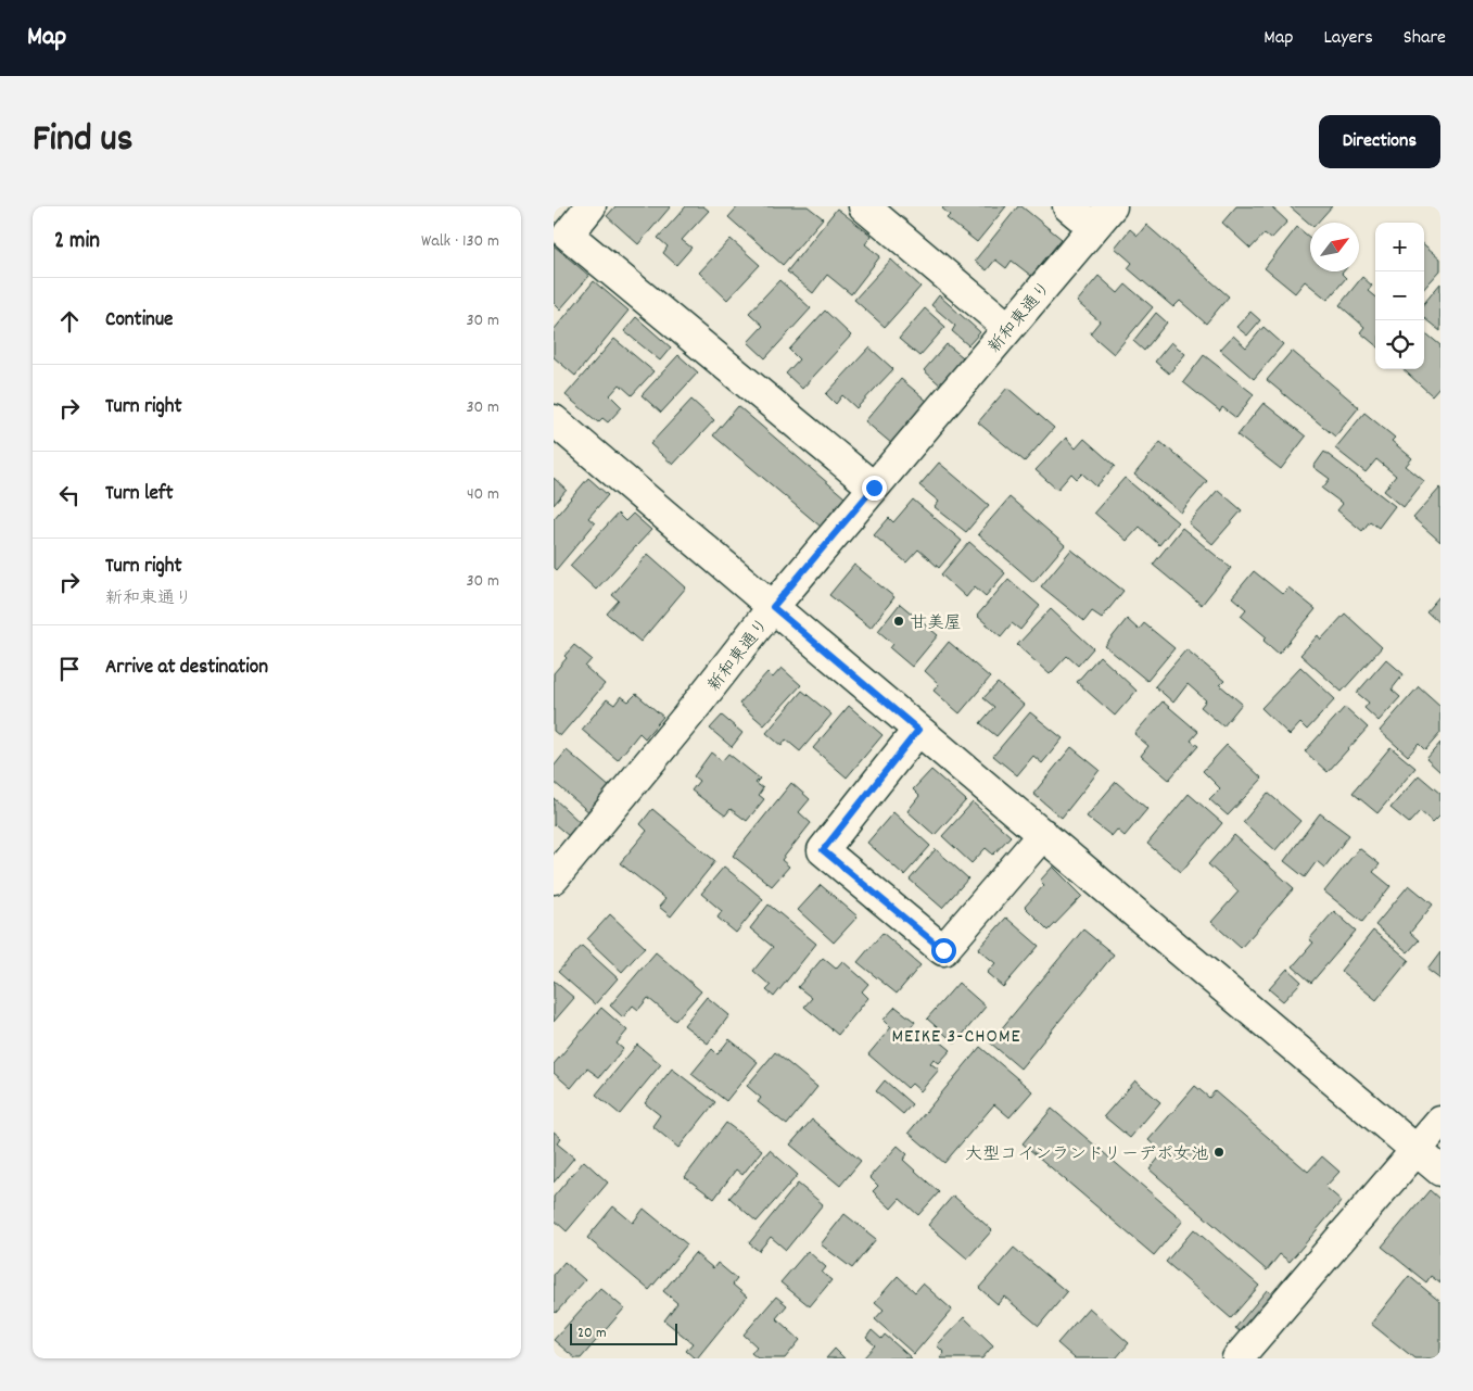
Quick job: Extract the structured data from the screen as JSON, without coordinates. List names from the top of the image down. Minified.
{"streets":{"street":["新和東通り"]},"districts":["MEIKE 3-CHOME"],"places":["甘美屋","大型コインランドリーデポ女池"],"scale_bar":"20 m","north":"top right","page":{"header":"Map","nav":["Map","Layers","Share"],"title":"Find us","buttons":"Directions","heading":["2 min","Walk · 130 m"],"map_buttons":["+","−"],"list":[["Continue","30 m"],["Turn right","30 m"],["Turn left","40 m"],["Turn right","新和東通り","30 m"],"Arrive at destination"],"scale":"20 m"}}
